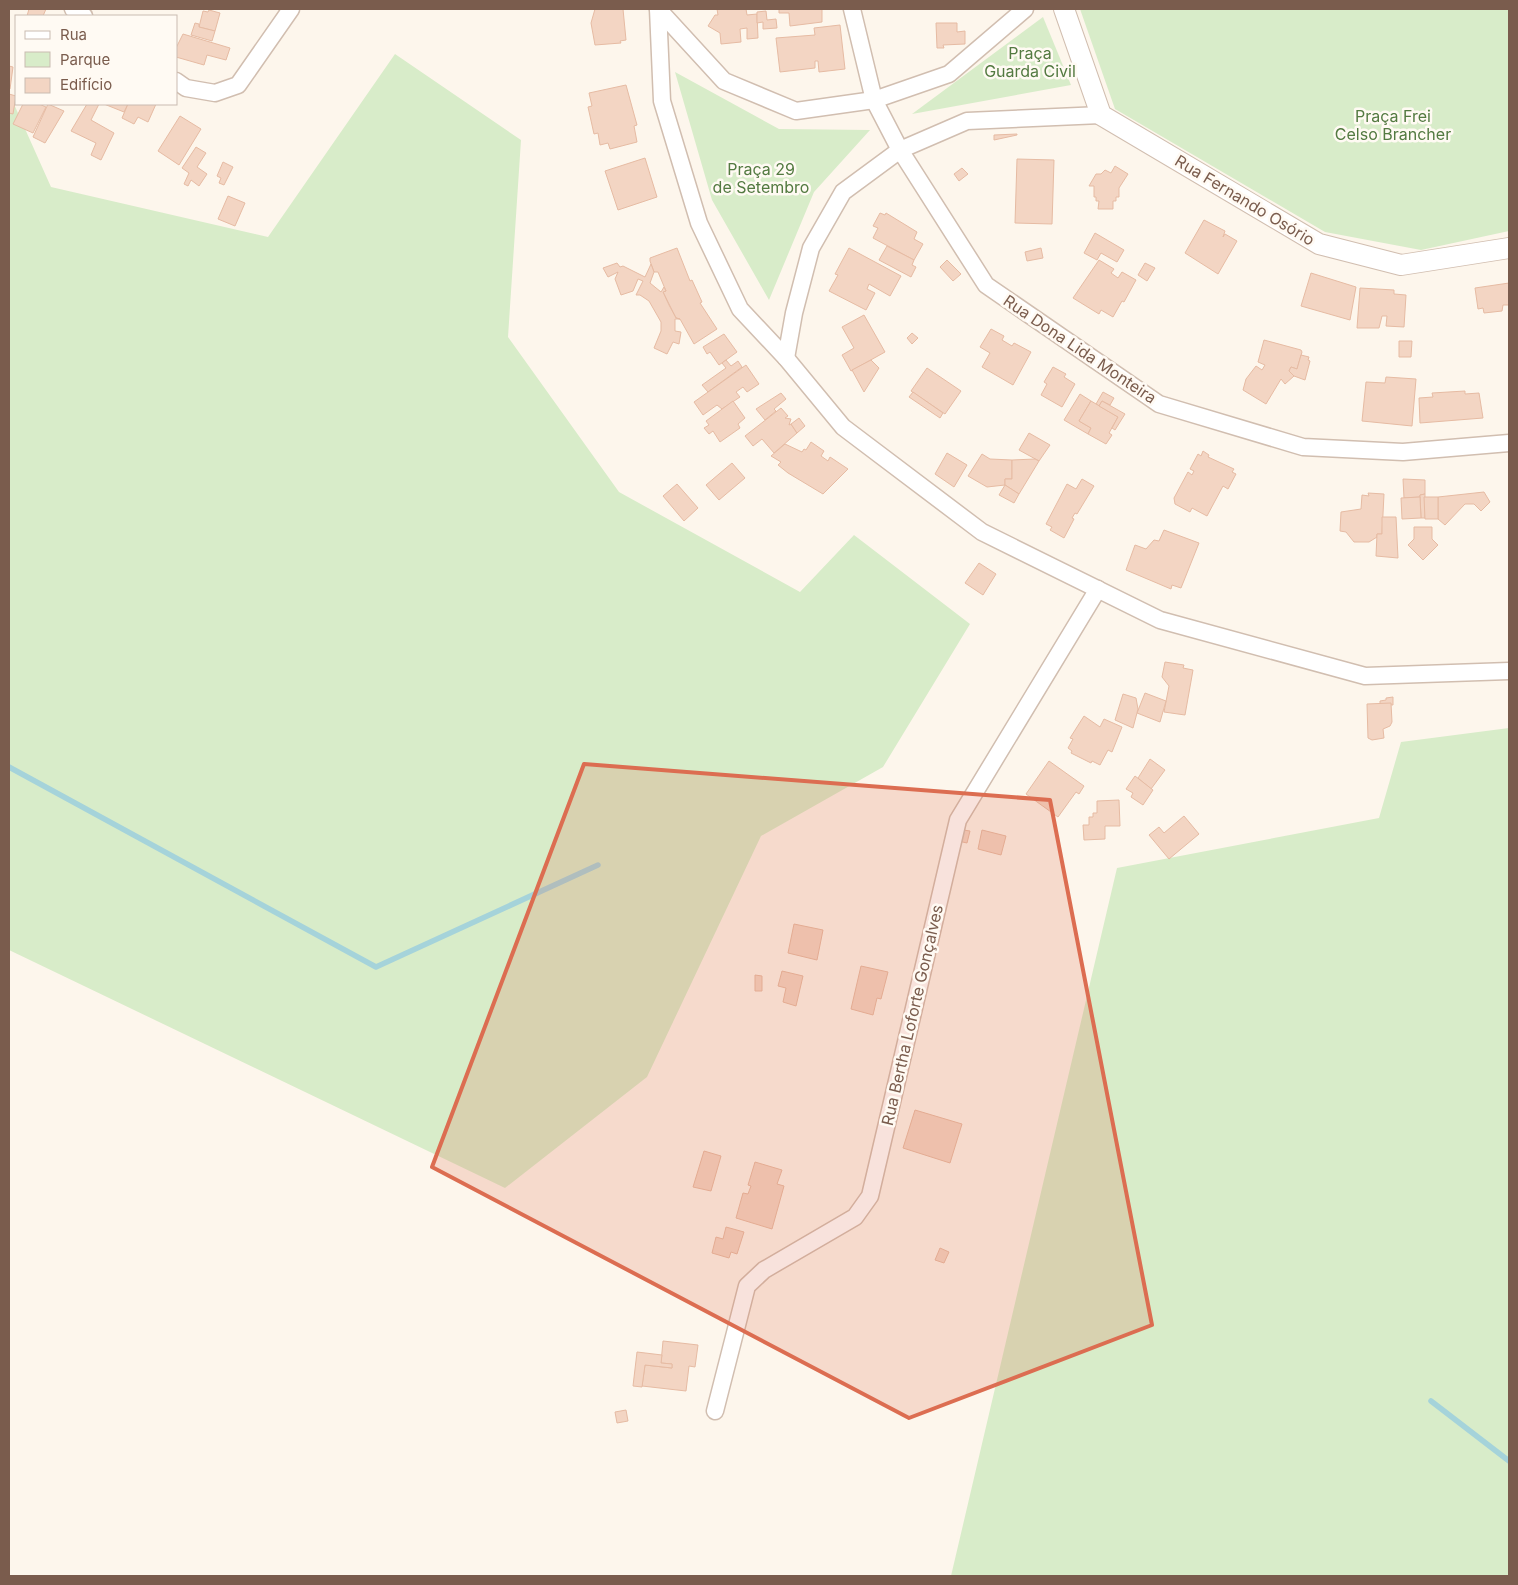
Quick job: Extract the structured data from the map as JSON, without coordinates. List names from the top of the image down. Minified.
{"streets":{"street":["Rua Fernando Osório","Rua Dona Lida Monteira","Rua Bertha Loforte Gonçalves"]},"parks":["Praça Guarda Civil","Praça Frei Celso Brancher","Praça 29 de Setembro"],"legend":["Rua","Parque","Edifício"]}
